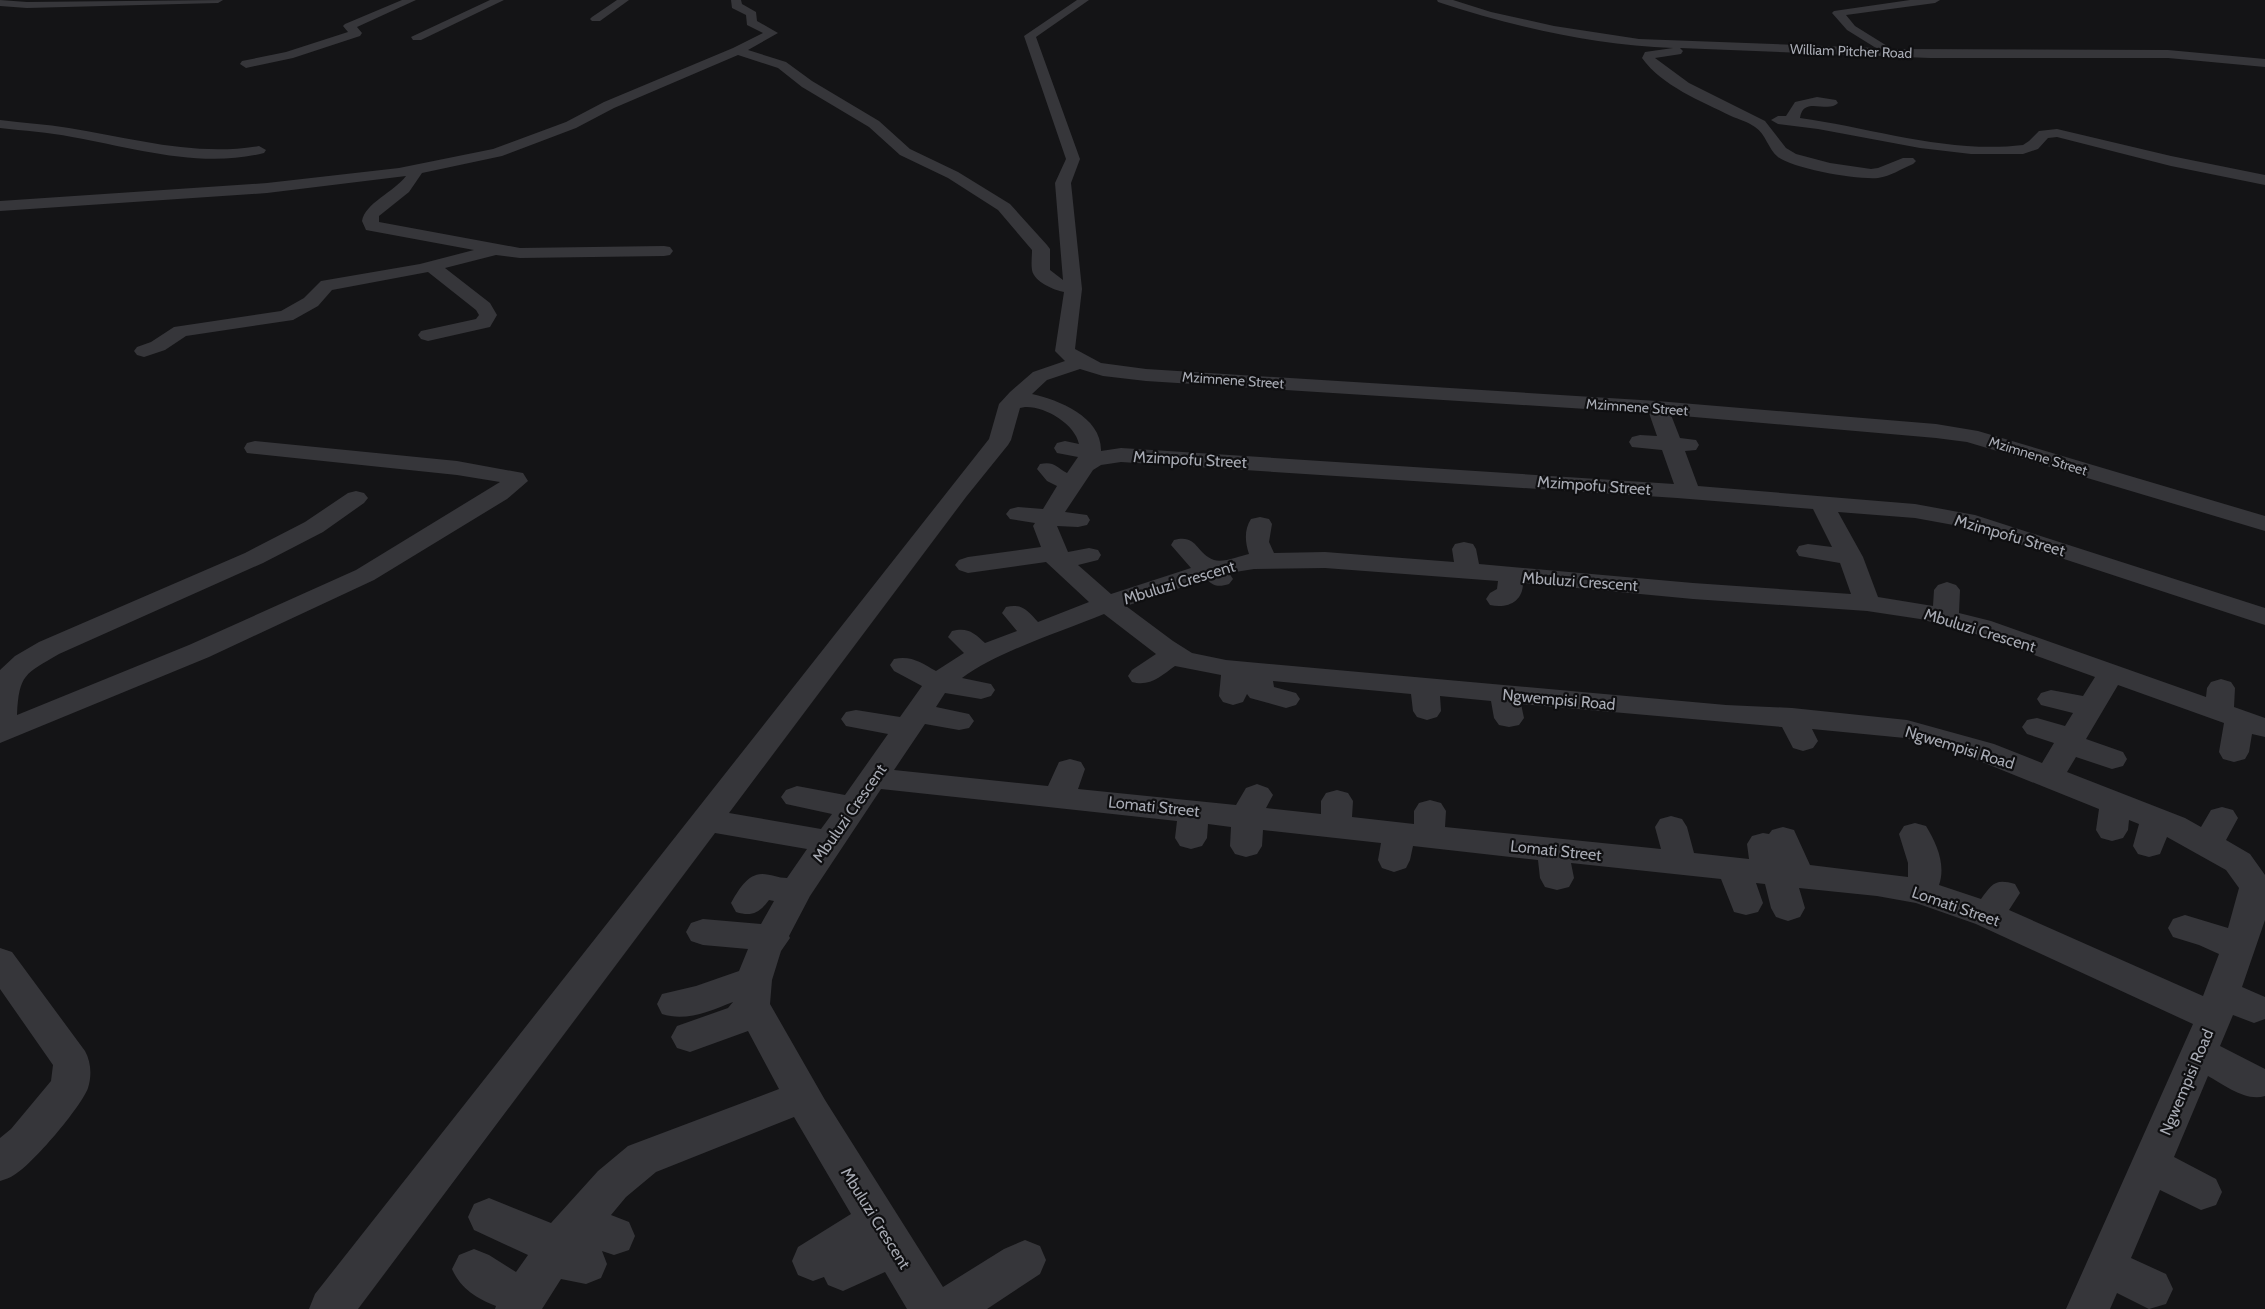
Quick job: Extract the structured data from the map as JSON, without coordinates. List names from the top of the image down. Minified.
{"streets":{"street":["William Pitcher Road","Mzimnene Street","Mzimpofu Street","Mbuluzi Crescent","Ngwempisi Road","Lomati Street"]},"crossings":[["Mbuluzi Crescent","Ngwempisi Road"],["Mbuluzi Crescent","Lomati Street"],["Ngwempisi Road","Lomati Street"]]}
